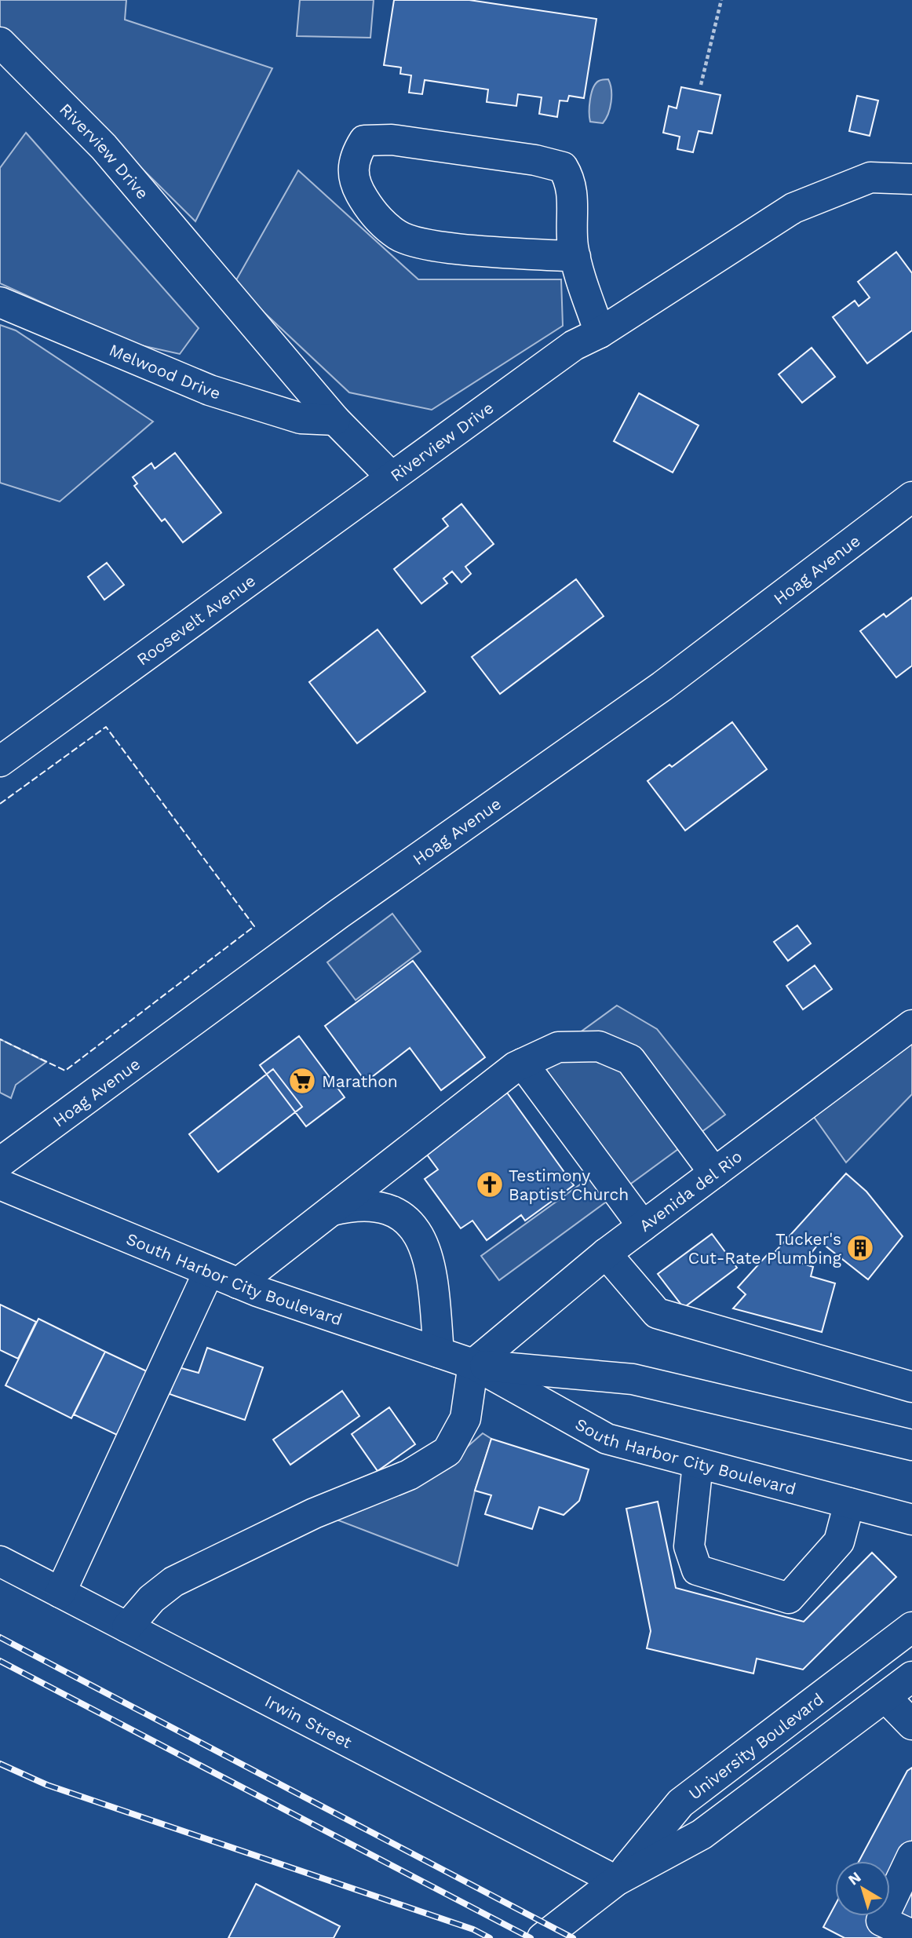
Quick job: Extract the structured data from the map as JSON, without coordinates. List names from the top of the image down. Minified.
{"streets":{"street":["Riverview Drive","Melwood Drive","Hoag Avenue","Roosevelt Avenue","Avenida del Rio","South Harbor City Boulevard","Irwin Street","University Boulevard"]},"crossings":[["Riverview Drive","Melwood Drive"],["Riverview Drive","Roosevelt Avenue"],["Avenida del Rio","South Harbor City Boulevard"],["Irwin Street","University Boulevard"]],"places":{"supermarket":["Marathon"],"church":["Testimony Baptist Church"],"building":["Tucker's Cut-Rate Plumbing"]},"north":"top left"}
